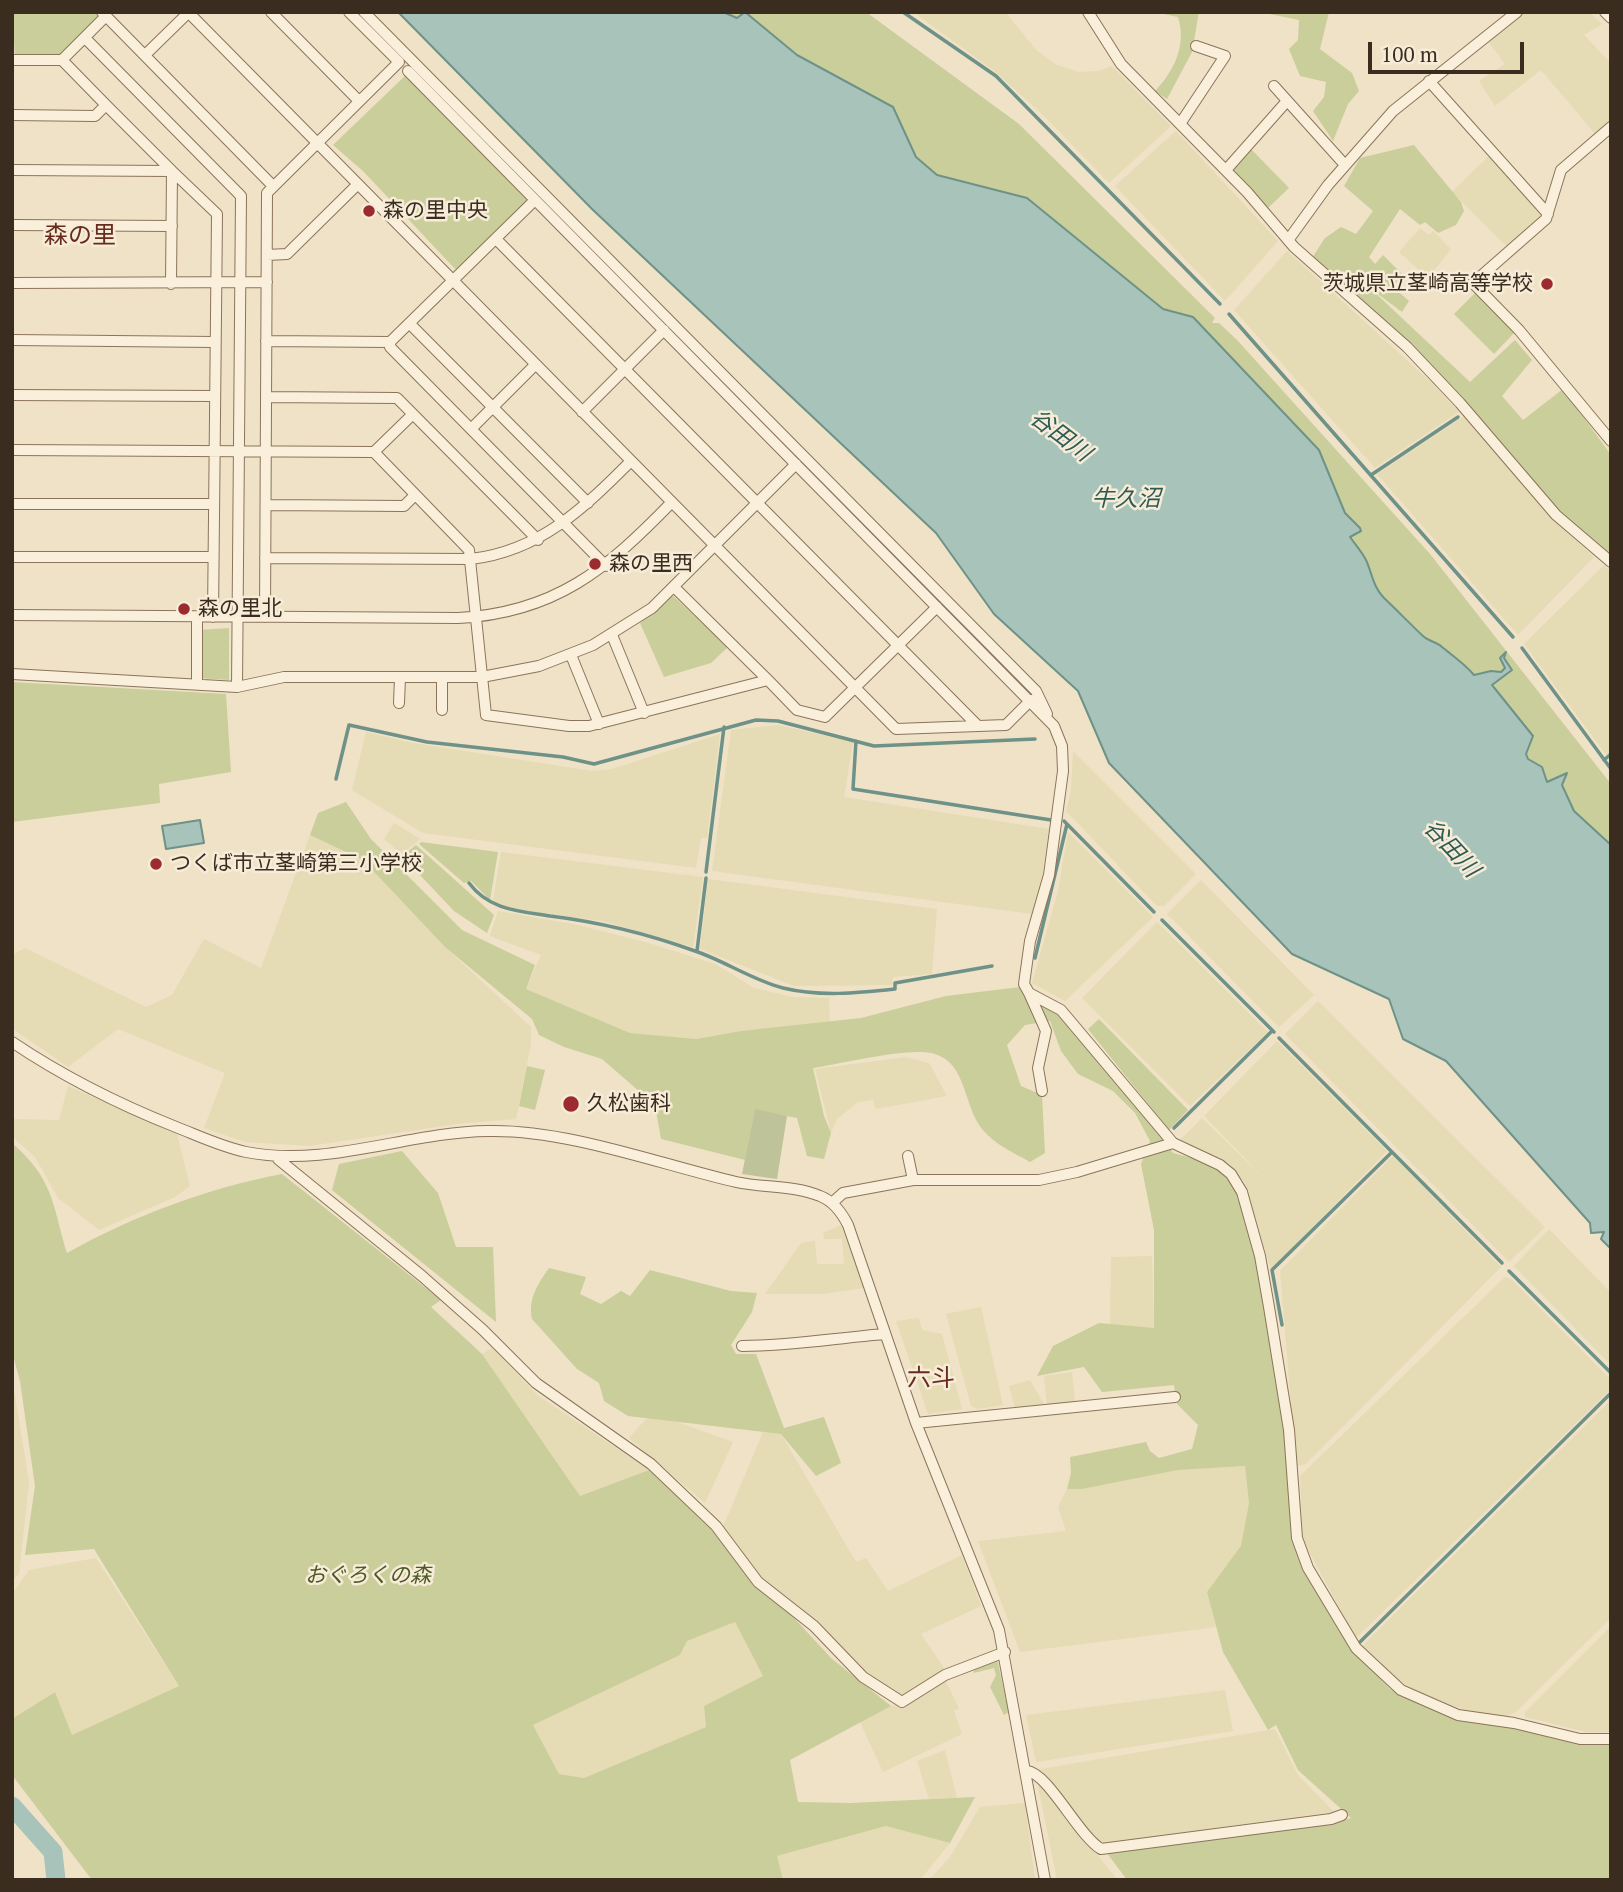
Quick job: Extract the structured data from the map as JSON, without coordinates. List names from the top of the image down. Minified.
{"districts":["森の里","六斗"],"water":["谷田川","牛久沼"],"parks":["おぐろくの森"],"places":["森の里中央","茨城県立茎崎高等学校","森の里西","森の里北","つくば市立茎崎第三小学校","久松歯科"],"scale_bar":"100 m"}
